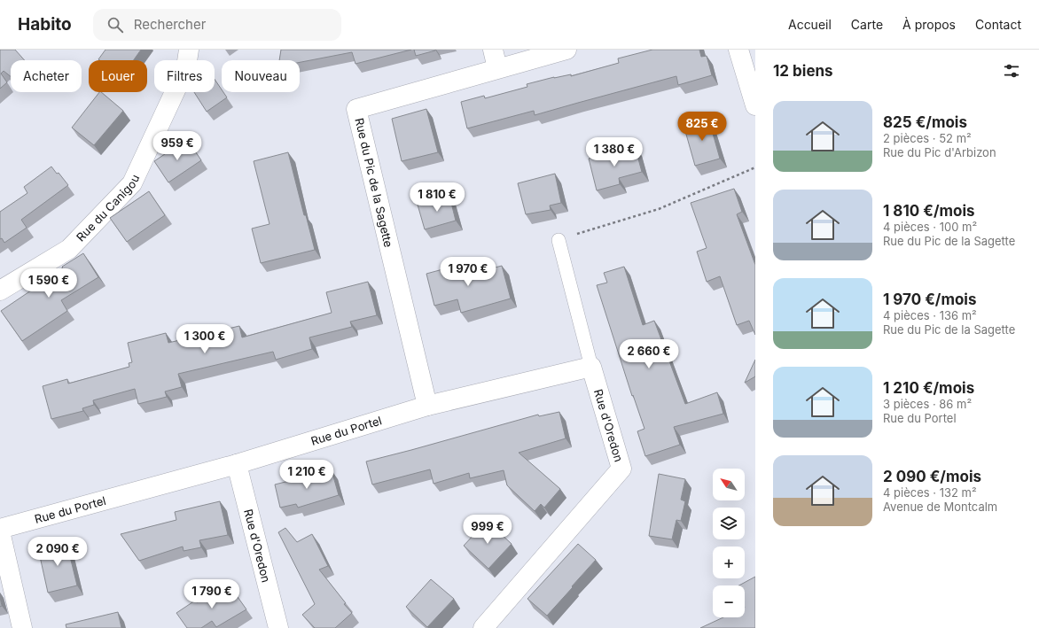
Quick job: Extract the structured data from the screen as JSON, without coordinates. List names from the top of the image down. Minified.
{"streets":{"street":["Rue du Pic de la Sagette","Rue du Canigou","Rue d'Oredon","Rue du Portel"]},"crossings":[["Rue du Pic de la Sagette","Rue du Portel"],["Rue d'Oredon","Rue du Portel"]],"north":"top left","page":{"header":"Habito","search":"Rechercher","nav":["Accueil","Carte","À propos","Contact"],"heading":"12 biens","chip":["Acheter","Louer","Filtres","Nouveau"],"list":[{"name":"825 €/mois","note":"2 pièces · 52 m² · Rue du Pic d'Arbizon"},{"name":"1 810 €/mois","note":"4 pièces · 100 m² · Rue du Pic de la Sagette"},{"name":"1 970 €/mois","note":"4 pièces · 136 m² · Rue du Pic de la Sagette"},{"name":"1 210 €/mois","note":"3 pièces · 86 m² · Rue du Portel"},{"name":"2 090 €/mois","note":"4 pièces · 132 m² · Avenue de Montcalm"}],"price":["825 €","959 €","1 380 €","1 810 €","1 970 €","1 590 €","1 300 €","2 660 €","1 210 €","999 €","2 090 €","1 790 €"],"map_buttons":["+","−"]}}
